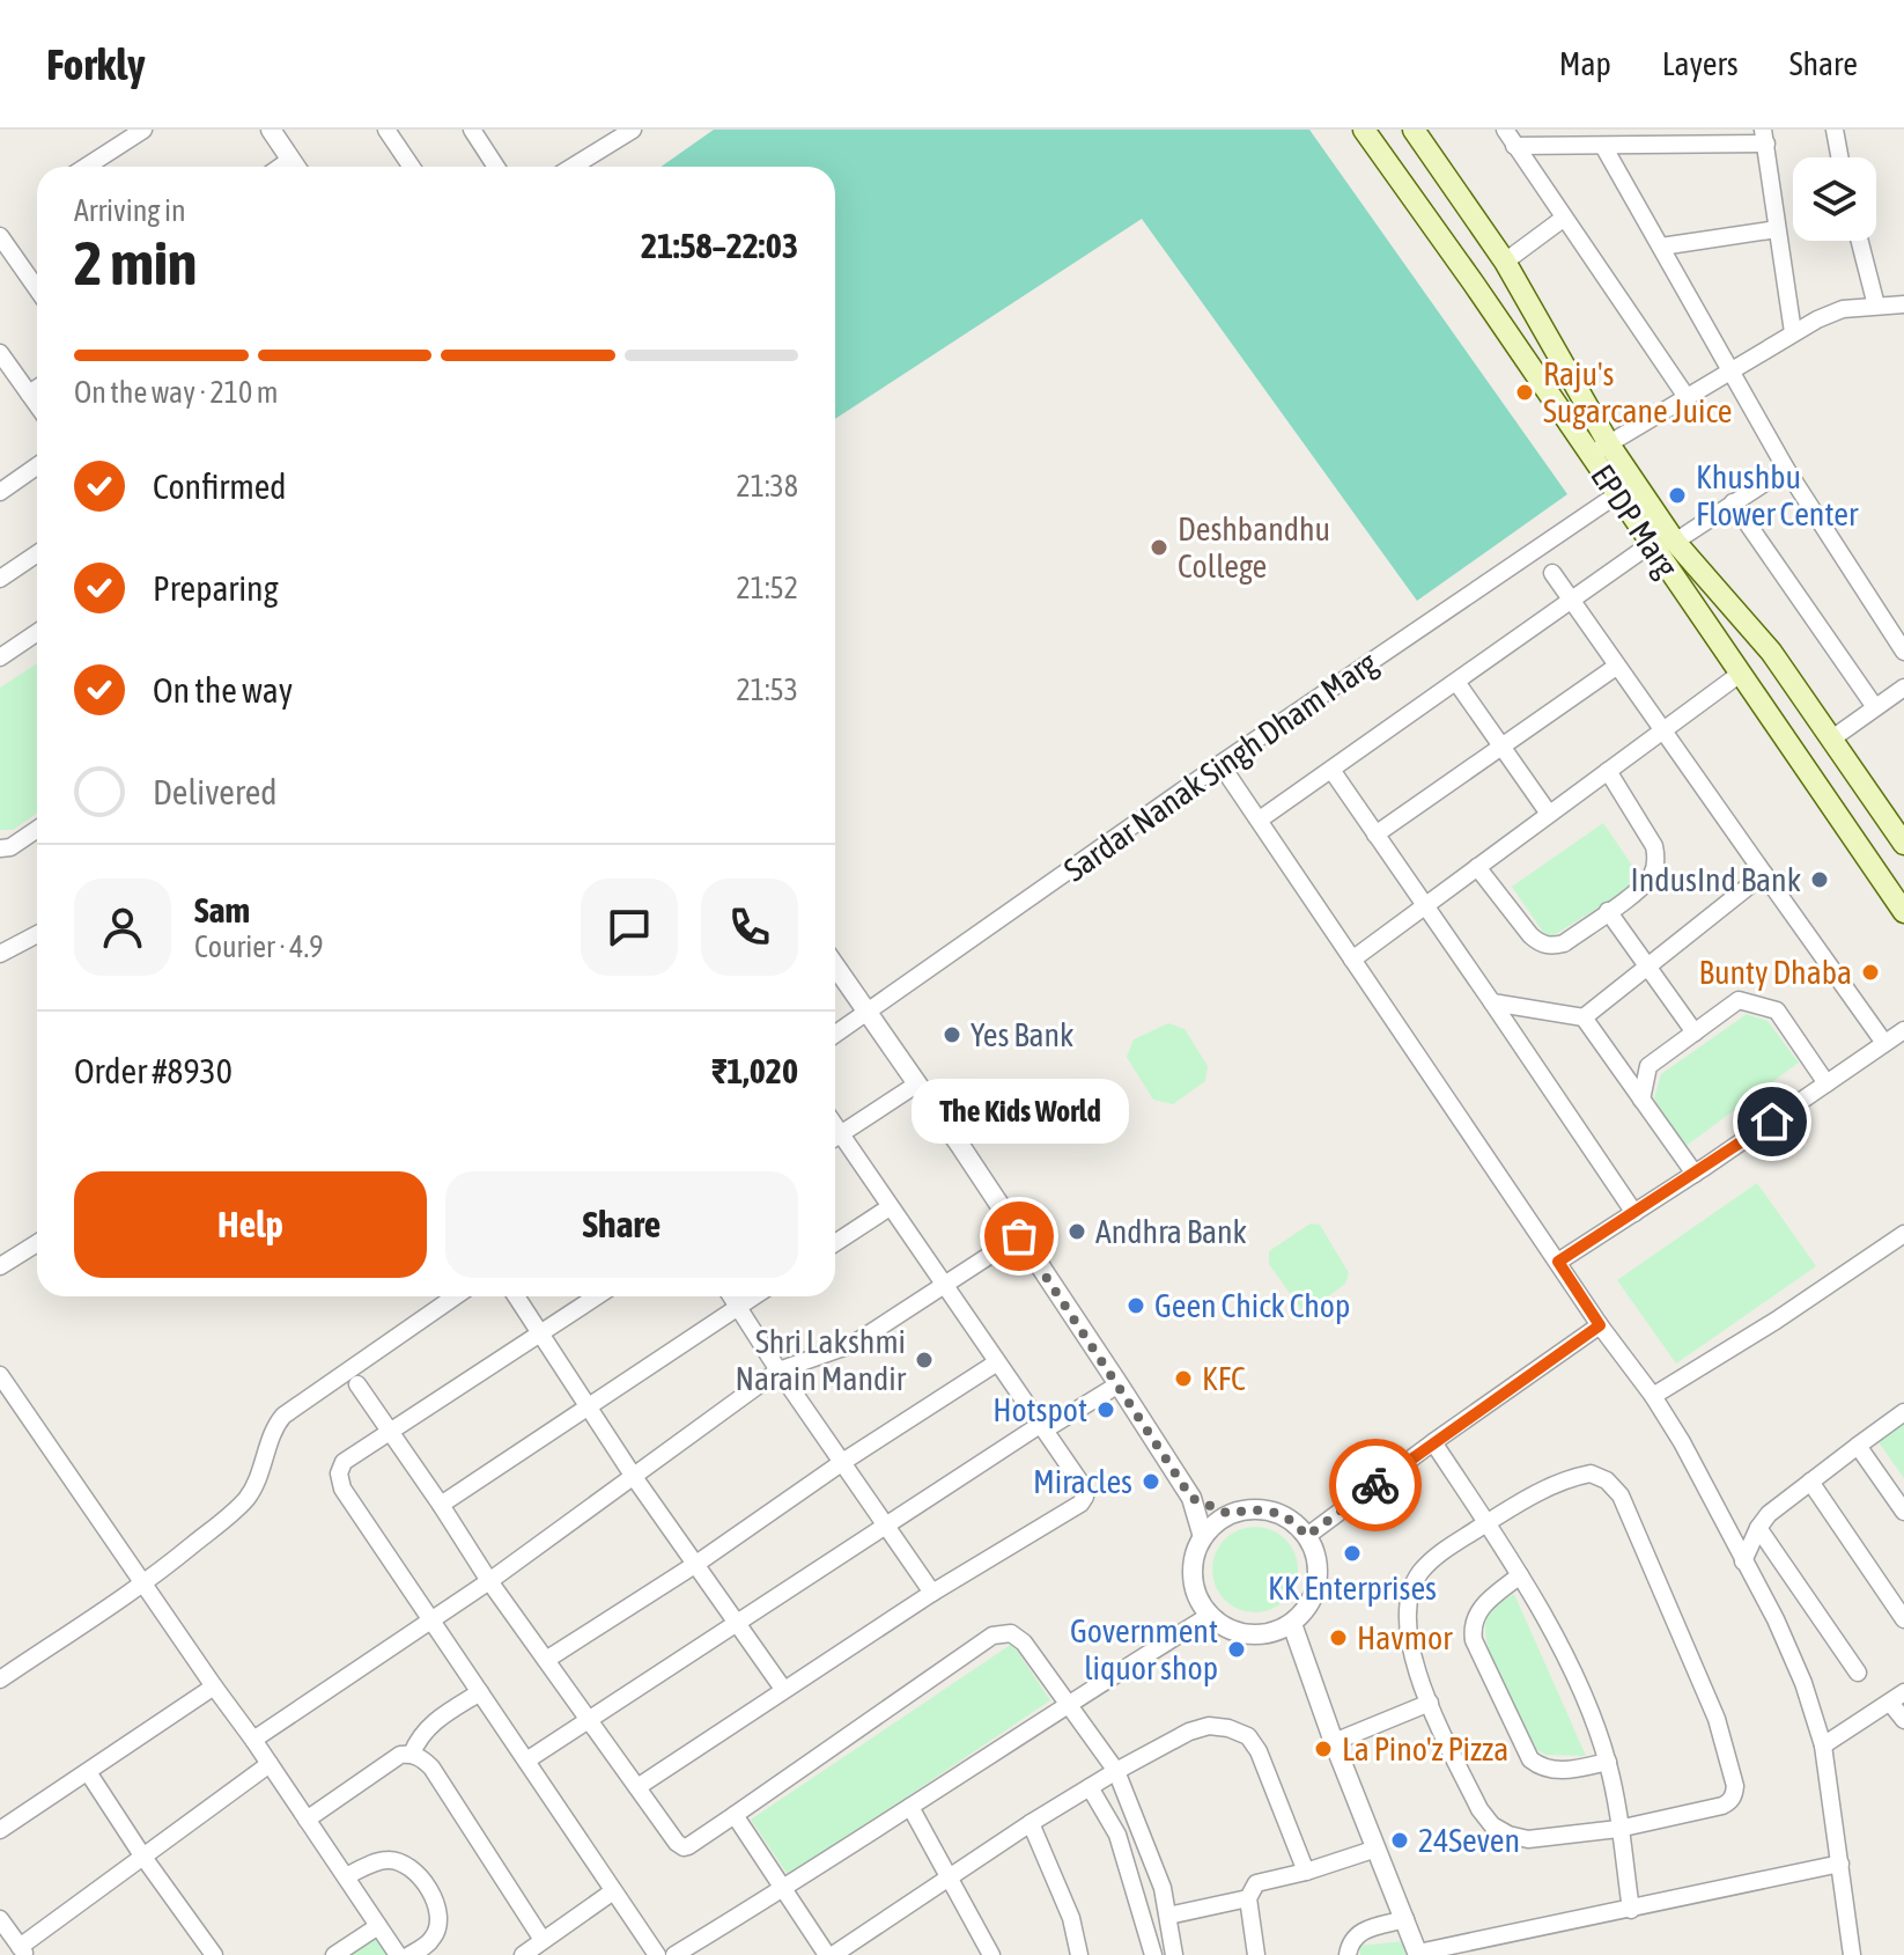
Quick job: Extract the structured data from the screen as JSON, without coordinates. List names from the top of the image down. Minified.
{"streets":{"main road":["EPDP Marg"],"street":["Sardar Nanak Singh Dham Marg"]},"crossings":[["EPDP Marg","Sardar Nanak Singh Dham Marg"]],"places":["Raju's Sugarcane Juice","Khushbu Flower Center","Deshbandhu College","IndusInd Bank","Bunty Dhaba","Yes Bank","Andhra Bank","The Kids World","Geen Chick Chop","Shri Lakshmi Narain Mandir","KFC","Hotspot","Miracles","KK Enterprises","Havmor","Government liquor shop","La Pino'z Pizza","24Seven"],"page":{"header":"Forkly","nav":["Map","Layers","Share"],"heading":["2 min","Arriving in","21:58–22:03"],"panel":["Sam","Courier · 4.9","Order #8930","₹1,020"],"bar":"On the way · 210 m","list":[["Confirmed","21:38"],["Preparing","21:52"],["On the way","21:53"],"Delivered"],"bubble":"The Kids World","buttons":["Help","Share"]}}
